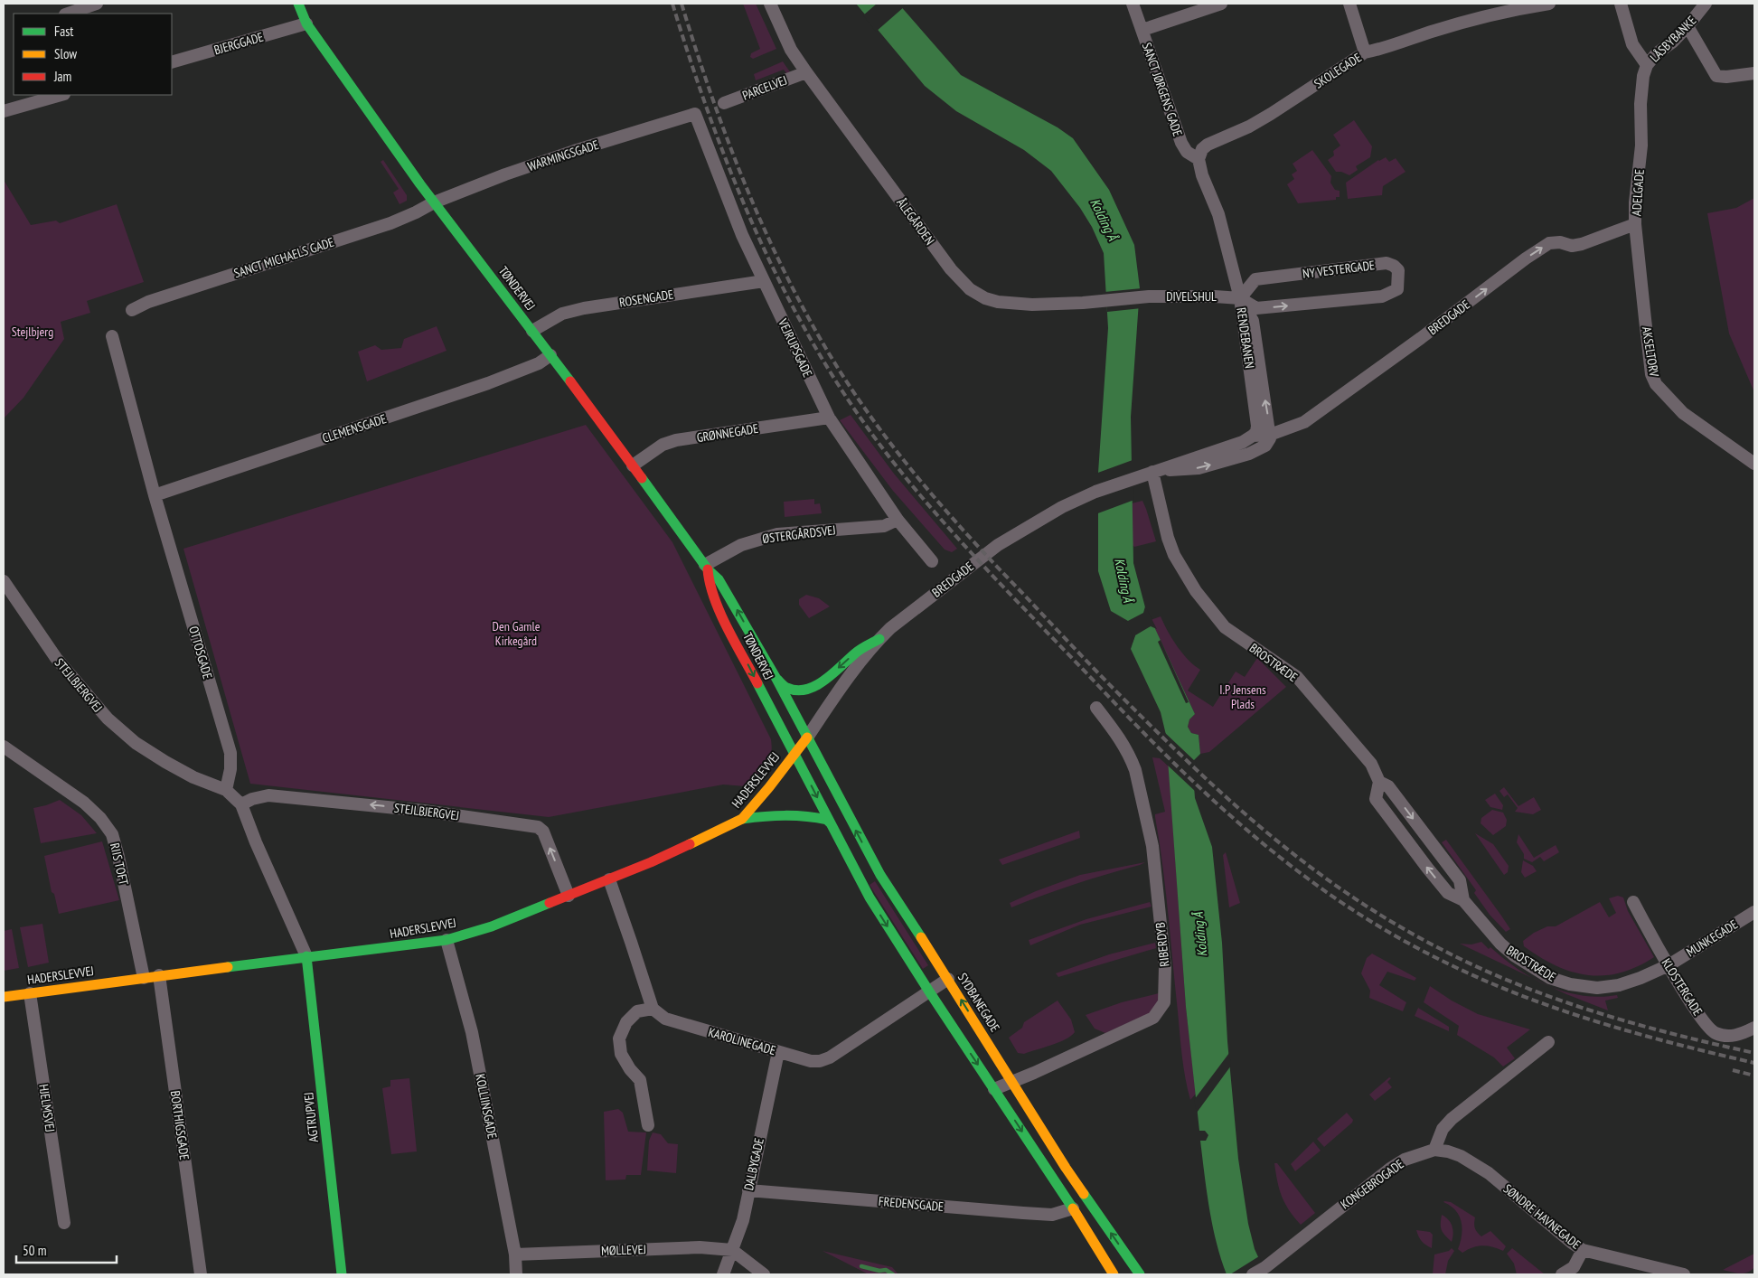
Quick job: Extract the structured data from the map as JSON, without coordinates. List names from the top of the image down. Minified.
{"streets":{"main road":["TØNDERVEJ","BREDGADE","HADERSLEVVEJ","SYDBANEGADE","AGTRUPVEJ"],"street":["LÅSBYBANKE","BJERGGADE","SKOLEGADE","PARCELVEJ","SANCT JØRGENS GADE","WARMINGSGADE","ADELGADE","ÅLEGÅRDEN","SANCT MICHAELS GADE","NY VESTERGADE","DIVELSHUL","ROSENGADE","RENDEBANEN","VEJRUPSGADE","AKSELTORV","CLEMENSGADE","GRØNNEGADE","ØSTERGÅRDSVEJ","OTTOSGADE","BROSTRÆDE","STEJLBJERGVEJ","RIIS TOFT","MUNKEGADE","RIBERDYB","KLOSTERGADE","KAROLINEGADE","KOLLIINSGADE","HJELMSVEJ","BORTHIGSGADE","DALBYGADE","KONGEBROGADE","FREDENSGADE","SØNDRE HAVNEGADE","MØLLEVEJ"]},"crossings":[["LÅSBYBANKE","ADELGADE"],["BJERGGADE","TØNDERVEJ"],["SKOLEGADE","SANCT JØRGENS GADE"],["PARCELVEJ","ÅLEGÅRDEN"],["WARMINGSGADE","SANCT MICHAELS GADE"],["WARMINGSGADE","TØNDERVEJ"],["WARMINGSGADE","VEJRUPSGADE"],["ADELGADE","BREDGADE"],["ADELGADE","AKSELTORV"],["ÅLEGÅRDEN","DIVELSHUL"],["SANCT MICHAELS GADE","TØNDERVEJ"],["NY VESTERGADE","DIVELSHUL"],["NY VESTERGADE","RENDEBANEN"],["TØNDERVEJ","ROSENGADE"],["TØNDERVEJ","BREDGADE"],["TØNDERVEJ","CLEMENSGADE"],["TØNDERVEJ","GRØNNEGADE"],["TØNDERVEJ","ØSTERGÅRDSVEJ"],["TØNDERVEJ","HADERSLEVVEJ"],["TØNDERVEJ","SYDBANEGADE"],["DIVELSHUL","RENDEBANEN"],["ROSENGADE","VEJRUPSGADE"],["BREDGADE","RENDEBANEN"],["BREDGADE","BROSTRÆDE"],["BREDGADE","HADERSLEVVEJ"],["BREDGADE","SYDBANEGADE"],["VEJRUPSGADE","GRØNNEGADE"],["VEJRUPSGADE","ØSTERGÅRDSVEJ"],["CLEMENSGADE","OTTOSGADE"],["OTTOSGADE","STEJLBJERGVEJ"],["BROSTRÆDE","MUNKEGADE"],["BROSTRÆDE","KLOSTERGADE"],["STEJLBJERGVEJ","HADERSLEVVEJ"],["HADERSLEVVEJ","RIIS TOFT"],["HADERSLEVVEJ","KOLLIINSGADE"],["HADERSLEVVEJ","HJELMSVEJ"],["HADERSLEVVEJ","AGTRUPVEJ"],["HADERSLEVVEJ","BORTHIGSGADE"],["MUNKEGADE","KLOSTERGADE"],["RIBERDYB","SYDBANEGADE"],["SYDBANEGADE","KAROLINEGADE"],["KAROLINEGADE","DALBYGADE"],["KOLLIINSGADE","MØLLEVEJ"],["DALBYGADE","FREDENSGADE"],["DALBYGADE","MØLLEVEJ"],["KONGEBROGADE","SØNDRE HAVNEGADE"]],"one_way":["BREDGADE","STEJLBJERGVEJ"],"water":["Kolding Å"],"parks":["Stejlbjerg","Den Gamle Kirkegård","I.P Jensens Plads"],"legend":["Fast","Slow","Jam"],"scale_bar":"50 m"}
